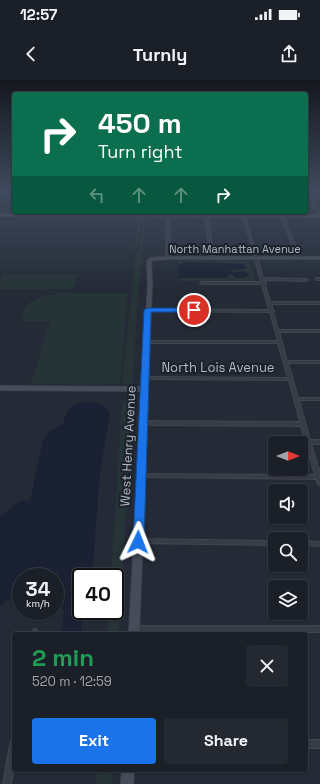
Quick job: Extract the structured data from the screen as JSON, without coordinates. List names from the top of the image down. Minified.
{"streets":{"street":["North Manhattan Avenue","North Lois Avenue","West Henry Avenue"]},"crossings":[["North Manhattan Avenue","West Henry Avenue"],["North Lois Avenue","West Henry Avenue"]],"north":"right","page":{"status":"12:57","header":"Turnly","turn":["450 m","Turn right"],"speed":"34 km/h","limit":"40","heading":["2 min","520 m · 12:59"],"buttons":["Exit","Share"]}}
